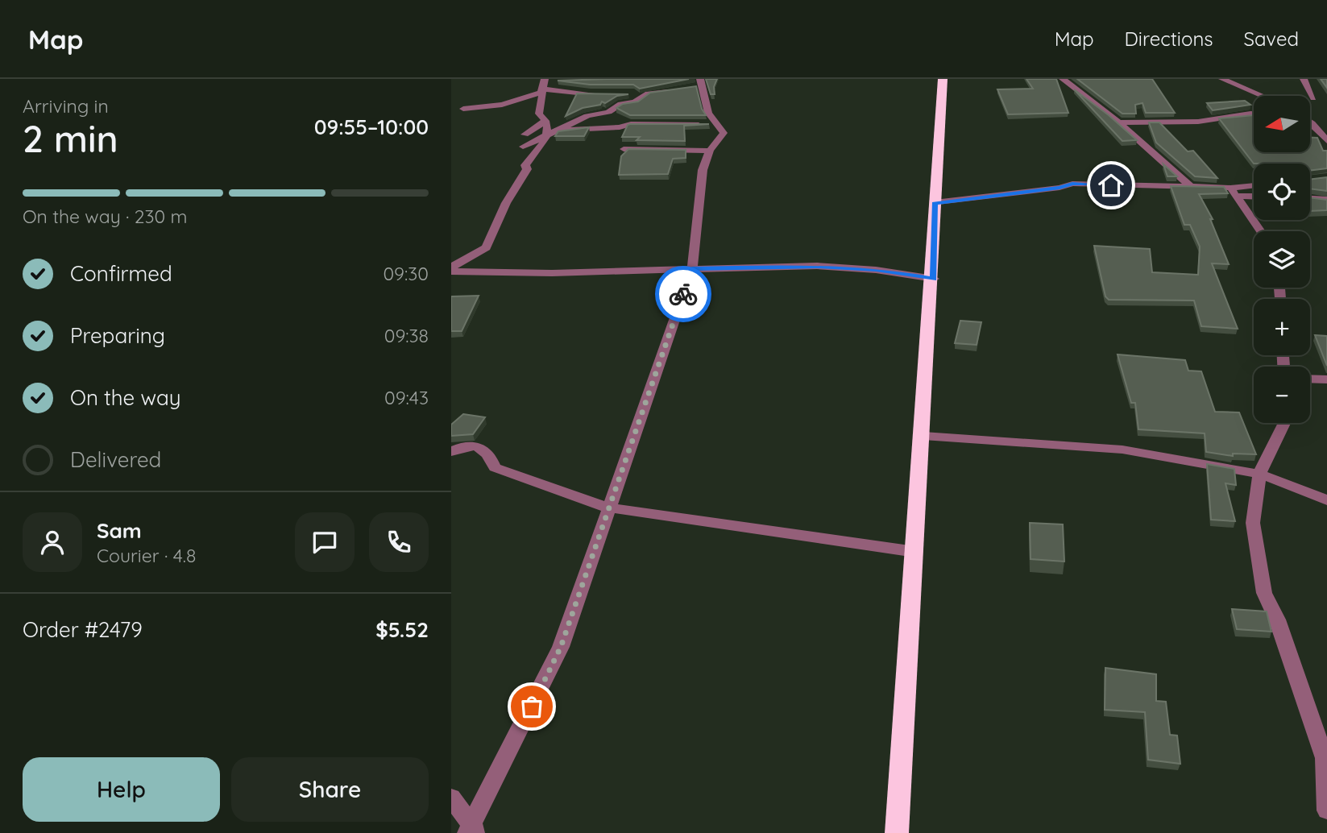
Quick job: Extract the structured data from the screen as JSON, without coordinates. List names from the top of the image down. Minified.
{"north":"left","page":{"header":"Map","nav":["Map","Directions","Saved"],"heading":["2 min","Arriving in","09:55–10:00"],"panel":["Sam","Courier · 4.8","Order #2479","$5.52"],"map_buttons":["+","−"],"bar":"On the way · 230 m","list":[["Confirmed","09:30"],["Preparing","09:38"],["On the way","09:43"],"Delivered"],"buttons":["Help","Share"]}}
